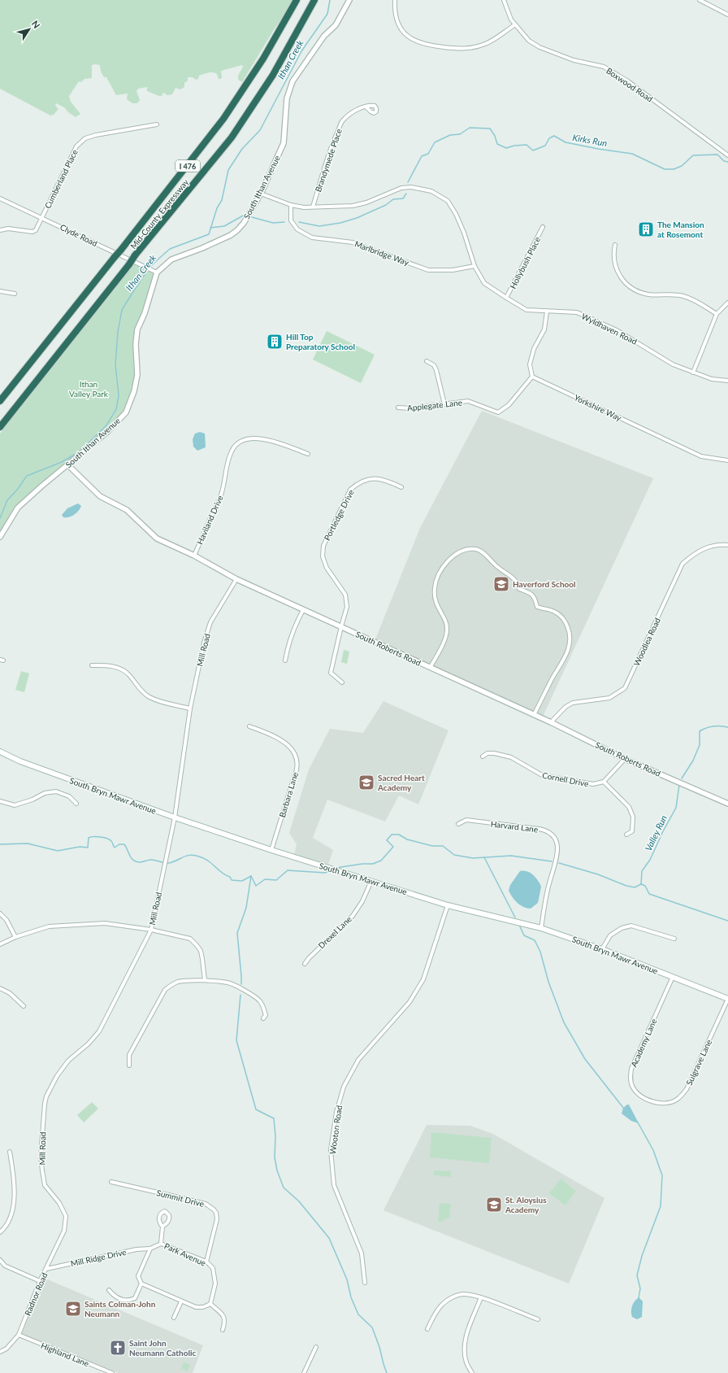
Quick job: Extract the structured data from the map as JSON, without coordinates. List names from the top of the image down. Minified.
{"streets":{"highway":["I 476","Mid-County Expressway"],"main road":["South Bryn Mawr Avenue"],"street":["Boxwood Road","Brandymede Place","Cumberland Place","South Ithan Avenue","Clyde Road","Marlbridge Way","Hollybush Place","Wyldhaven Road","Applegate Lane","Yorkshire Way","Portledge Drive","Haviland Drive","Woodlea Road","South Roberts Road","Mill Road","Cornell Drive","Barbara Lane","Harvard Lane","Drexel Lane","Academy Lane","Sulgrave Lane","Wooton Road","Summit Drive","Park Avenue","Mill Ridge Drive","Radnor Road","Highland Lane"]},"crossings":[["Brandymede Place","Wyldhaven Road"],["Cumberland Place","Clyde Road"],["South Ithan Avenue","Clyde Road"],["South Ithan Avenue","Wyldhaven Road"],["South Ithan Avenue","South Roberts Road"],["Marlbridge Way","Wyldhaven Road"],["Hollybush Place","Wyldhaven Road"],["Applegate Lane","Yorkshire Way"],["Portledge Drive","South Roberts Road"],["Haviland Drive","South Roberts Road"],["Woodlea Road","South Roberts Road"],["South Roberts Road","Mill Road"],["Mill Road","South Bryn Mawr Avenue"],["Mill Road","Radnor Road"],["Barbara Lane","South Bryn Mawr Avenue"],["South Bryn Mawr Avenue","Harvard Lane"],["South Bryn Mawr Avenue","Drexel Lane"],["South Bryn Mawr Avenue","Academy Lane"],["South Bryn Mawr Avenue","Sulgrave Lane"],["South Bryn Mawr Avenue","Wooton Road"],["Academy Lane","Sulgrave Lane"],["Summit Drive","Park Avenue"],["Park Avenue","Mill Ridge Drive"],["Mill Ridge Drive","Radnor Road"],["Radnor Road","Highland Lane"]],"water":["Ithan Creek","Kirks Run","Valley Run"],"parks":["Ithan Valley Park"],"places":{"building":["The Mansion at Rosemont","Hill Top Preparatory School"],"school or university":["Haverford School","Sacred Heart Academy","St. Aloysius Academy","Saints Colman-John Neumann"],"church":["Saint John Neumann Catholic"]},"north":"top right"}
